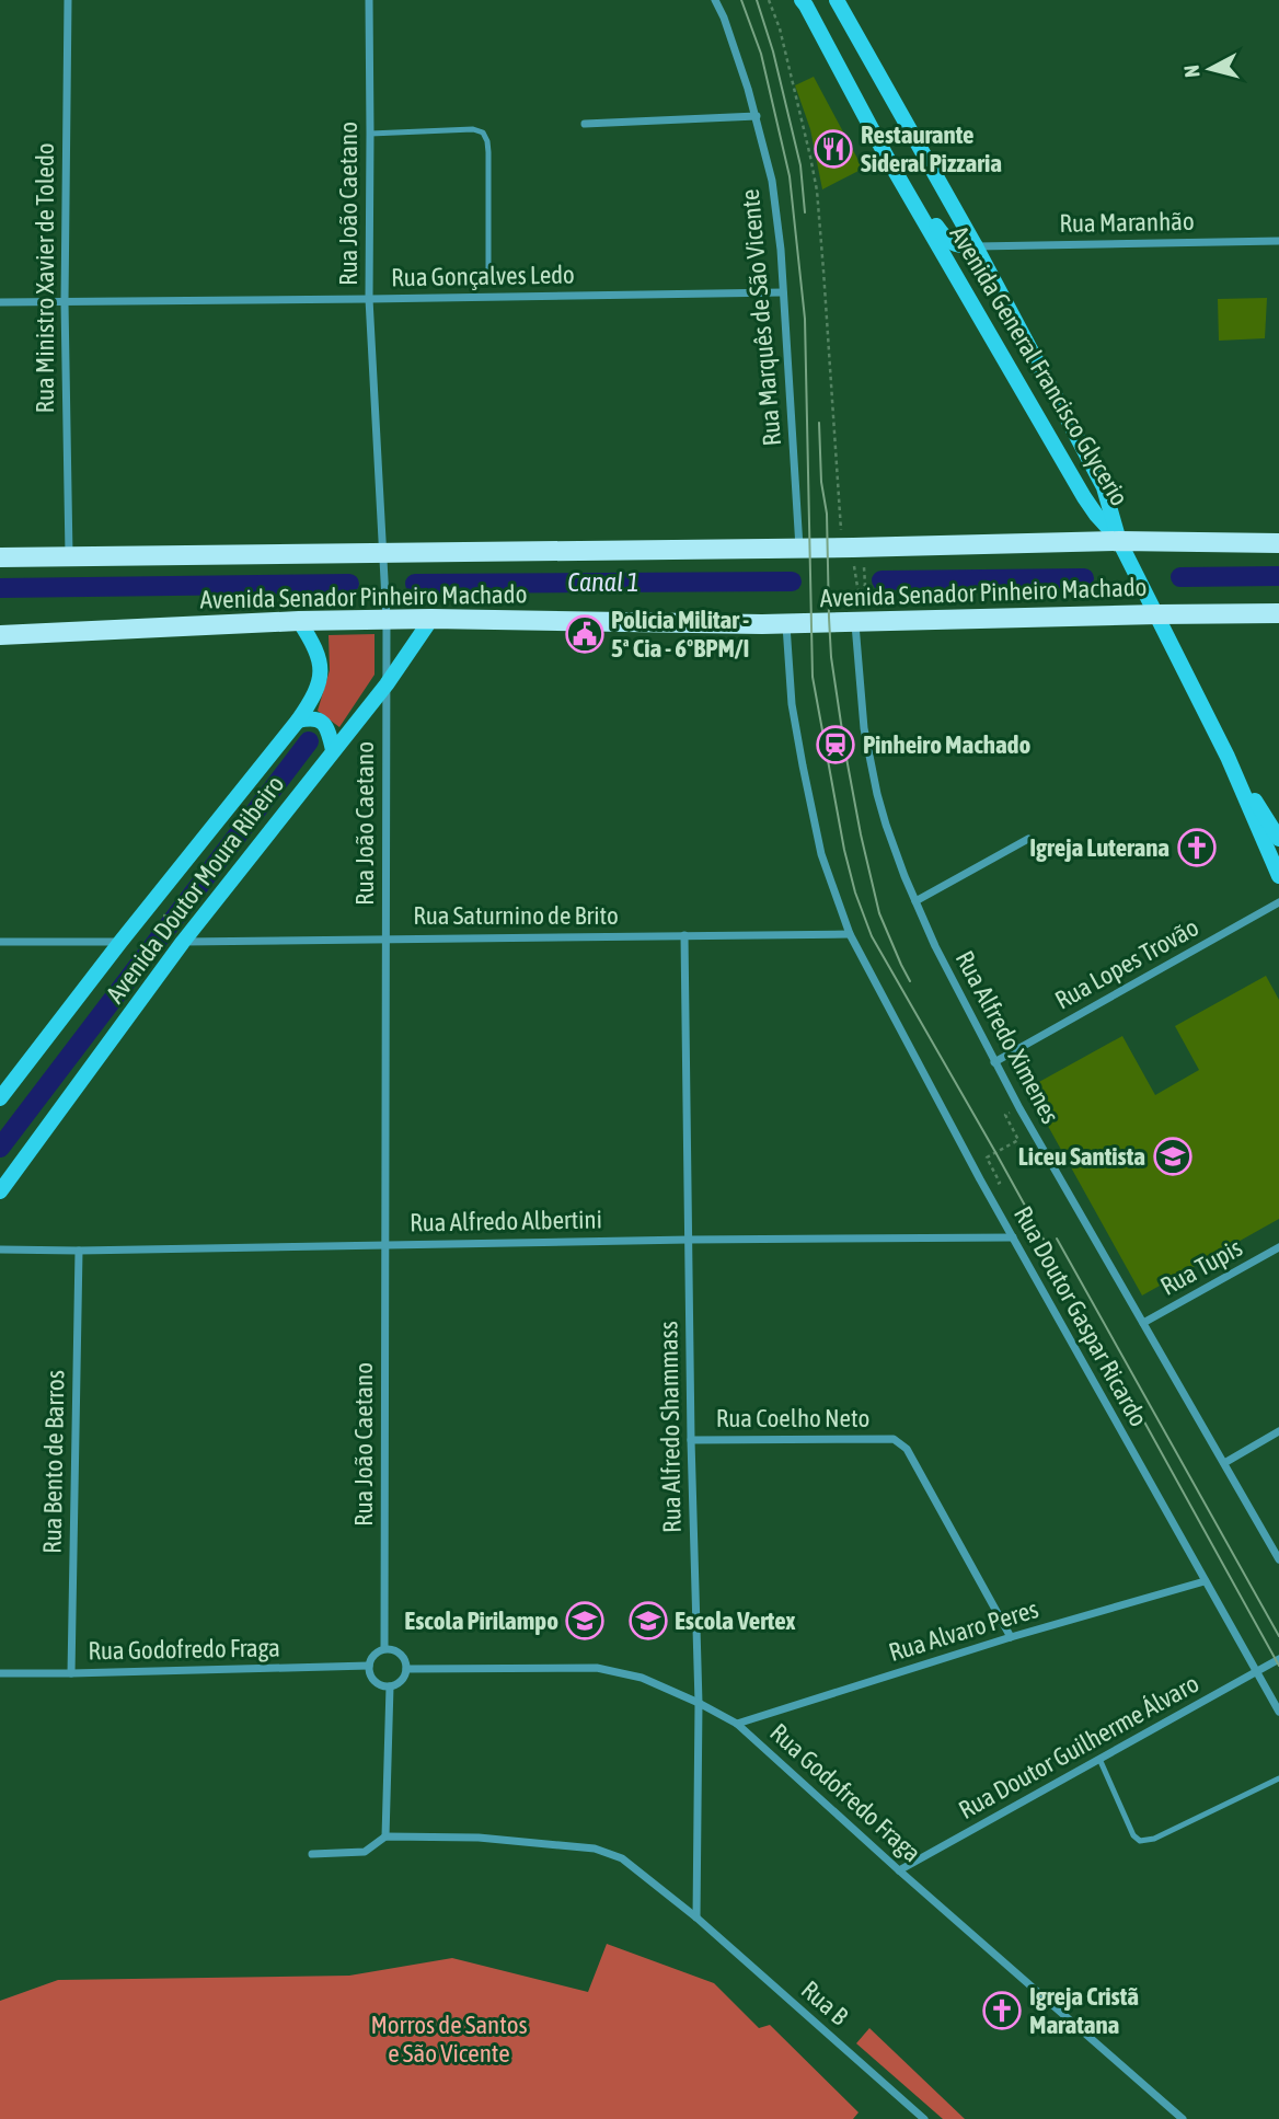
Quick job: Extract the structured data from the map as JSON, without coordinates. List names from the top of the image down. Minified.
{"streets":{"main road":["Avenida Senador Pinheiro Machado"],"street":["Rua João Caetano","Rua Maranhão","Rua Gonçalves Ledo","Rua Ministro Xavier de Toledo","Rua Marquês de São Vicente","Avenida General Francisco Glycerio","Avenida Doutor Moura Ribeiro","Rua Saturnino de Brito","Rua Lopes Trovão","Rua Alfredo Ximenes","Rua Alfredo Albertini","Rua Tupis","Rua Doutor Gaspar Ricardo","Rua Coelho Neto","Rua Alfredo Shammass","Rua Bento de Barros","Rua Alvaro Peres","Rua Godofredo Fraga","Rua Doutor Guilherme Álvaro","Rua B"]},"crossings":[["Rua João Caetano","Rua Gonçalves Ledo"],["Rua João Caetano","Avenida Senador Pinheiro Machado"],["Rua João Caetano","Avenida Doutor Moura Ribeiro"],["Rua João Caetano","Rua Saturnino de Brito"],["Rua João Caetano","Rua Alfredo Albertini"],["Rua João Caetano","Rua Godofredo Fraga"],["Rua Maranhão","Avenida General Francisco Glycerio"],["Rua Gonçalves Ledo","Rua Ministro Xavier de Toledo"],["Rua Gonçalves Ledo","Rua Marquês de São Vicente"],["Rua Ministro Xavier de Toledo","Avenida Senador Pinheiro Machado"],["Rua Marquês de São Vicente","Avenida Senador Pinheiro Machado"],["Avenida General Francisco Glycerio","Avenida Senador Pinheiro Machado"],["Avenida Senador Pinheiro Machado","Avenida Doutor Moura Ribeiro"],["Avenida Senador Pinheiro Machado","Rua Alfredo Ximenes"],["Avenida Senador Pinheiro Machado","Rua Doutor Gaspar Ricardo"],["Avenida Doutor Moura Ribeiro","Rua Saturnino de Brito"],["Rua Saturnino de Brito","Rua Doutor Gaspar Ricardo"],["Rua Saturnino de Brito","Rua Alfredo Shammass"],["Rua Lopes Trovão","Rua Alfredo Ximenes"],["Rua Alfredo Ximenes","Rua Tupis"],["Rua Alfredo Albertini","Rua Doutor Gaspar Ricardo"],["Rua Alfredo Albertini","Rua Alfredo Shammass"],["Rua Alfredo Albertini","Rua Bento de Barros"],["Rua Doutor Gaspar Ricardo","Rua Alvaro Peres"],["Rua Doutor Gaspar Ricardo","Rua Doutor Guilherme Álvaro"],["Rua Coelho Neto","Rua Alfredo Shammass"],["Rua Coelho Neto","Rua Alvaro Peres"],["Rua Alfredo Shammass","Rua Godofredo Fraga"],["Rua Alfredo Shammass","Rua B"],["Rua Bento de Barros","Rua Godofredo Fraga"],["Rua Alvaro Peres","Rua Godofredo Fraga"],["Rua Godofredo Fraga","Rua Doutor Guilherme Álvaro"]],"water":["Canal 1"],"parks":["Morros de Santos e São Vicente"],"places":{"restaurant":["Restaurante Sideral Pizzaria"],"public building":["Policia Militar - 5ª Cia - 6ºBPM/I"],"station":["Pinheiro Machado"],"church":["Igreja Luterana","Igreja Cristã Maratana"],"school or university":["Liceu Santista","Escola Pirilampo","Escola Vertex"]},"north":"left"}
